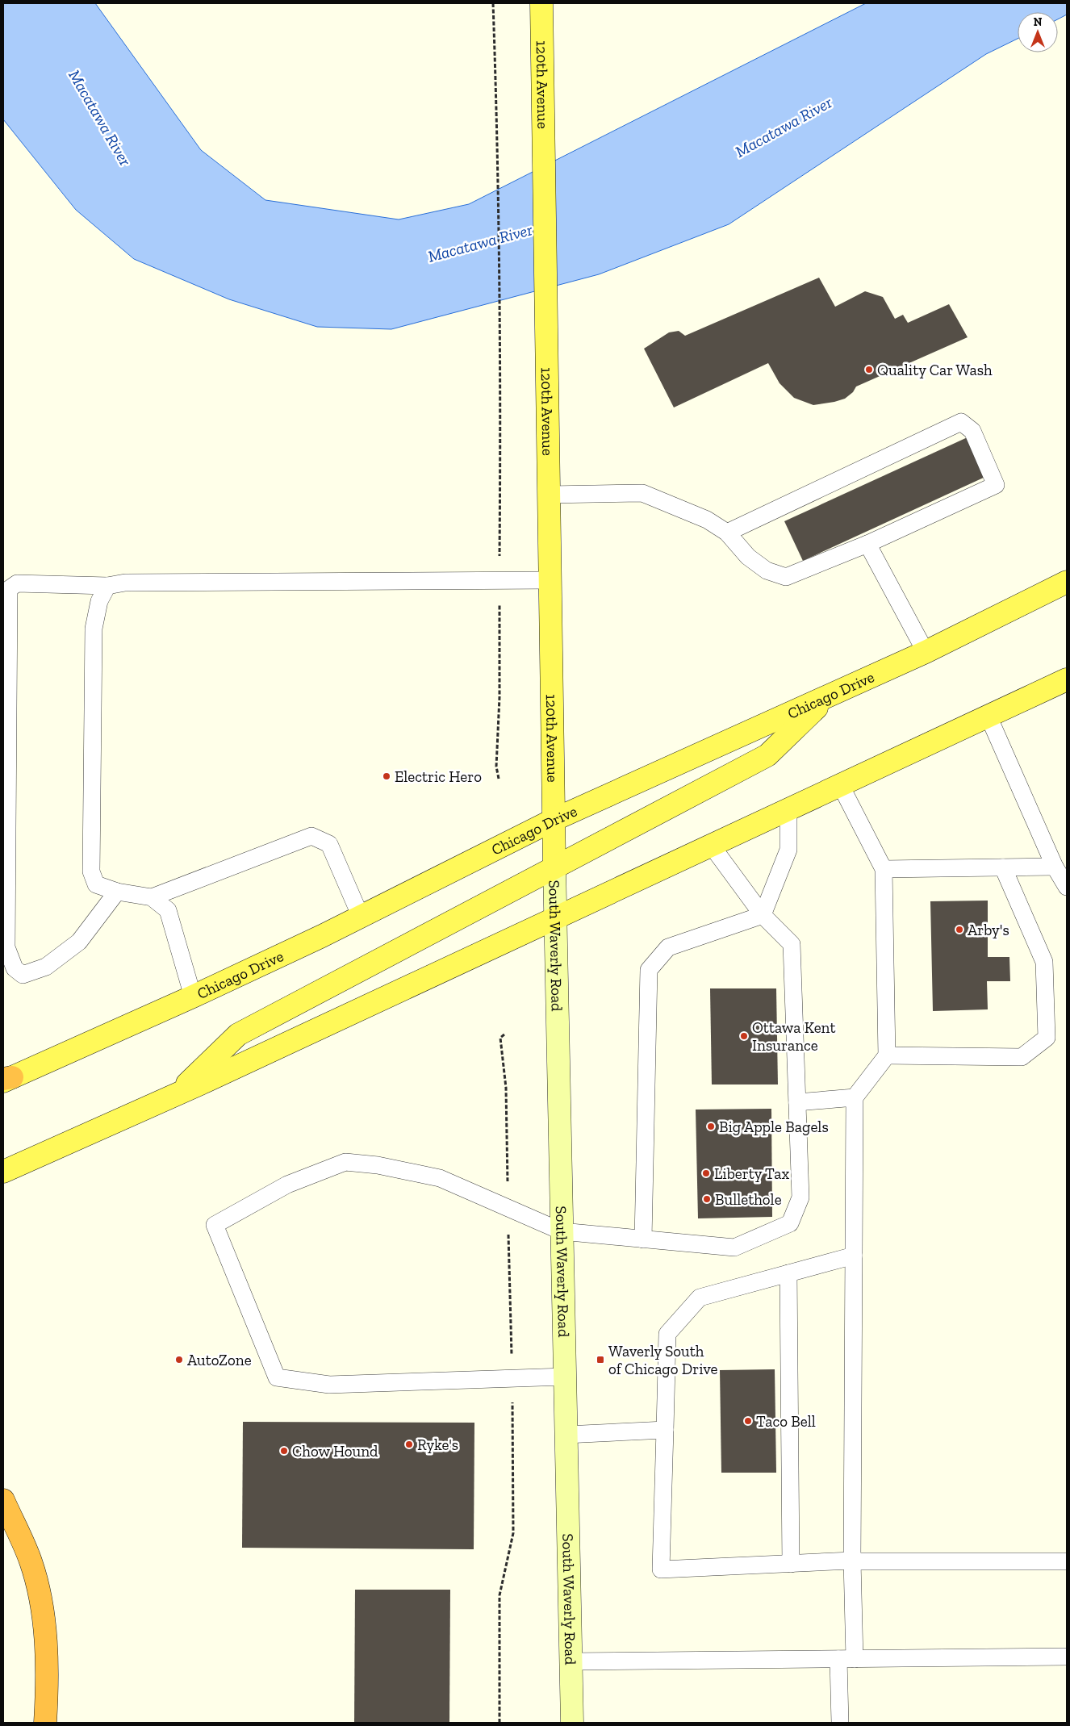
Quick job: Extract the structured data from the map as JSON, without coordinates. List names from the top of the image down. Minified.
{"streets":{"main road":["120th Avenue","Chicago Drive","South Waverly Road"]},"crossings":[["120th Avenue","Chicago Drive"],["120th Avenue","South Waverly Road"],["Chicago Drive","South Waverly Road"]],"water":["Macatawa River"],"places":{"other":["Quality Car Wash","Electric Hero","Arby's","Ottawa Kent Insurance","Big Apple Bagels","Liberty Tax","Bullethole","AutoZone","Taco Bell","Ryke's","Chow Hound"],"transit":["Waverly South of Chicago Drive"]},"north":"top"}
